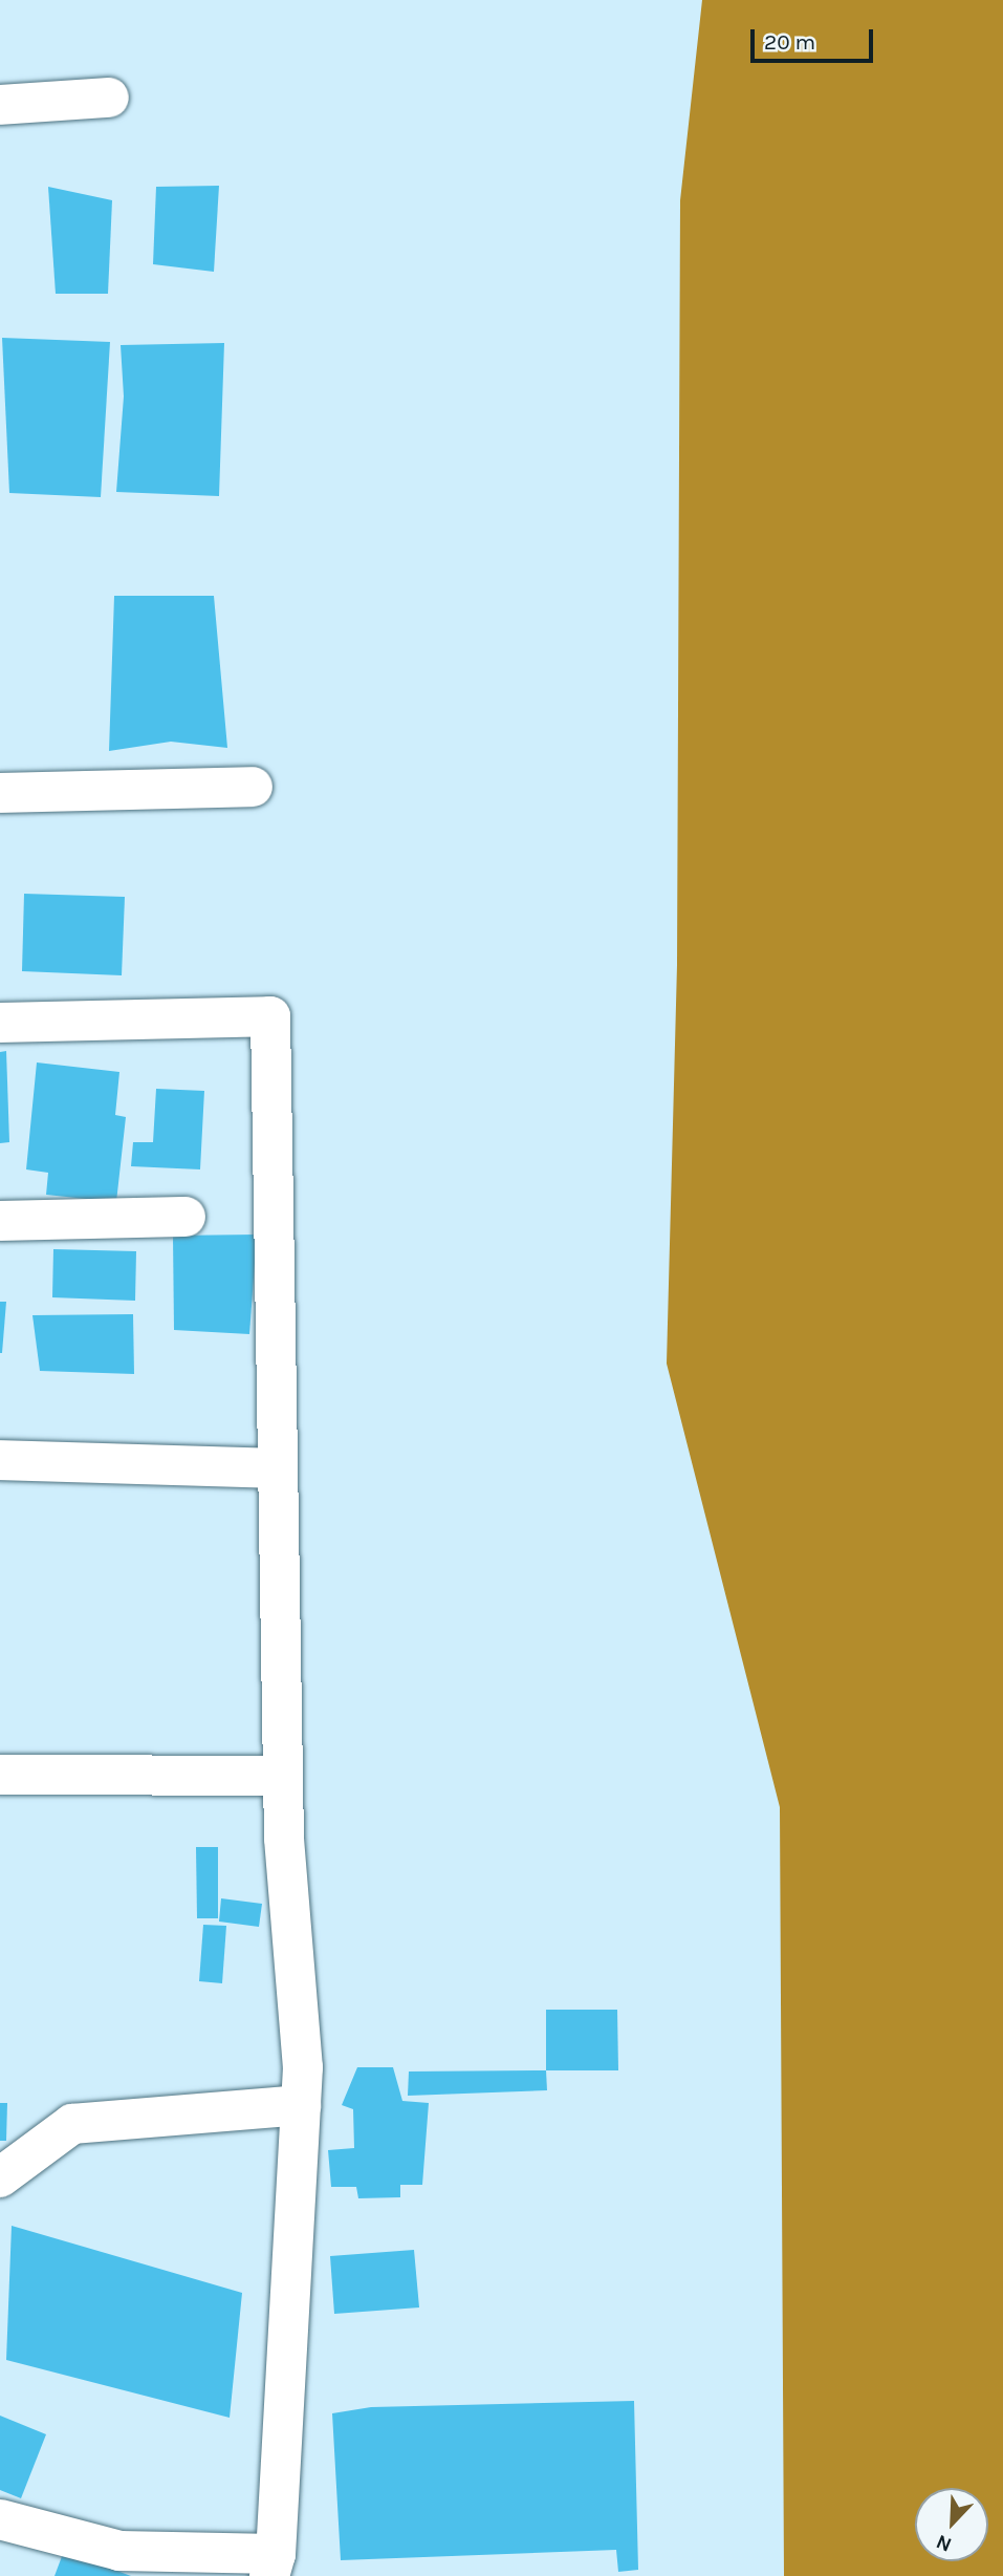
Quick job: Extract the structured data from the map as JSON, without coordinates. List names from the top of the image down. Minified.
{"scale_bar":"20 m","north":"bottom left"}
